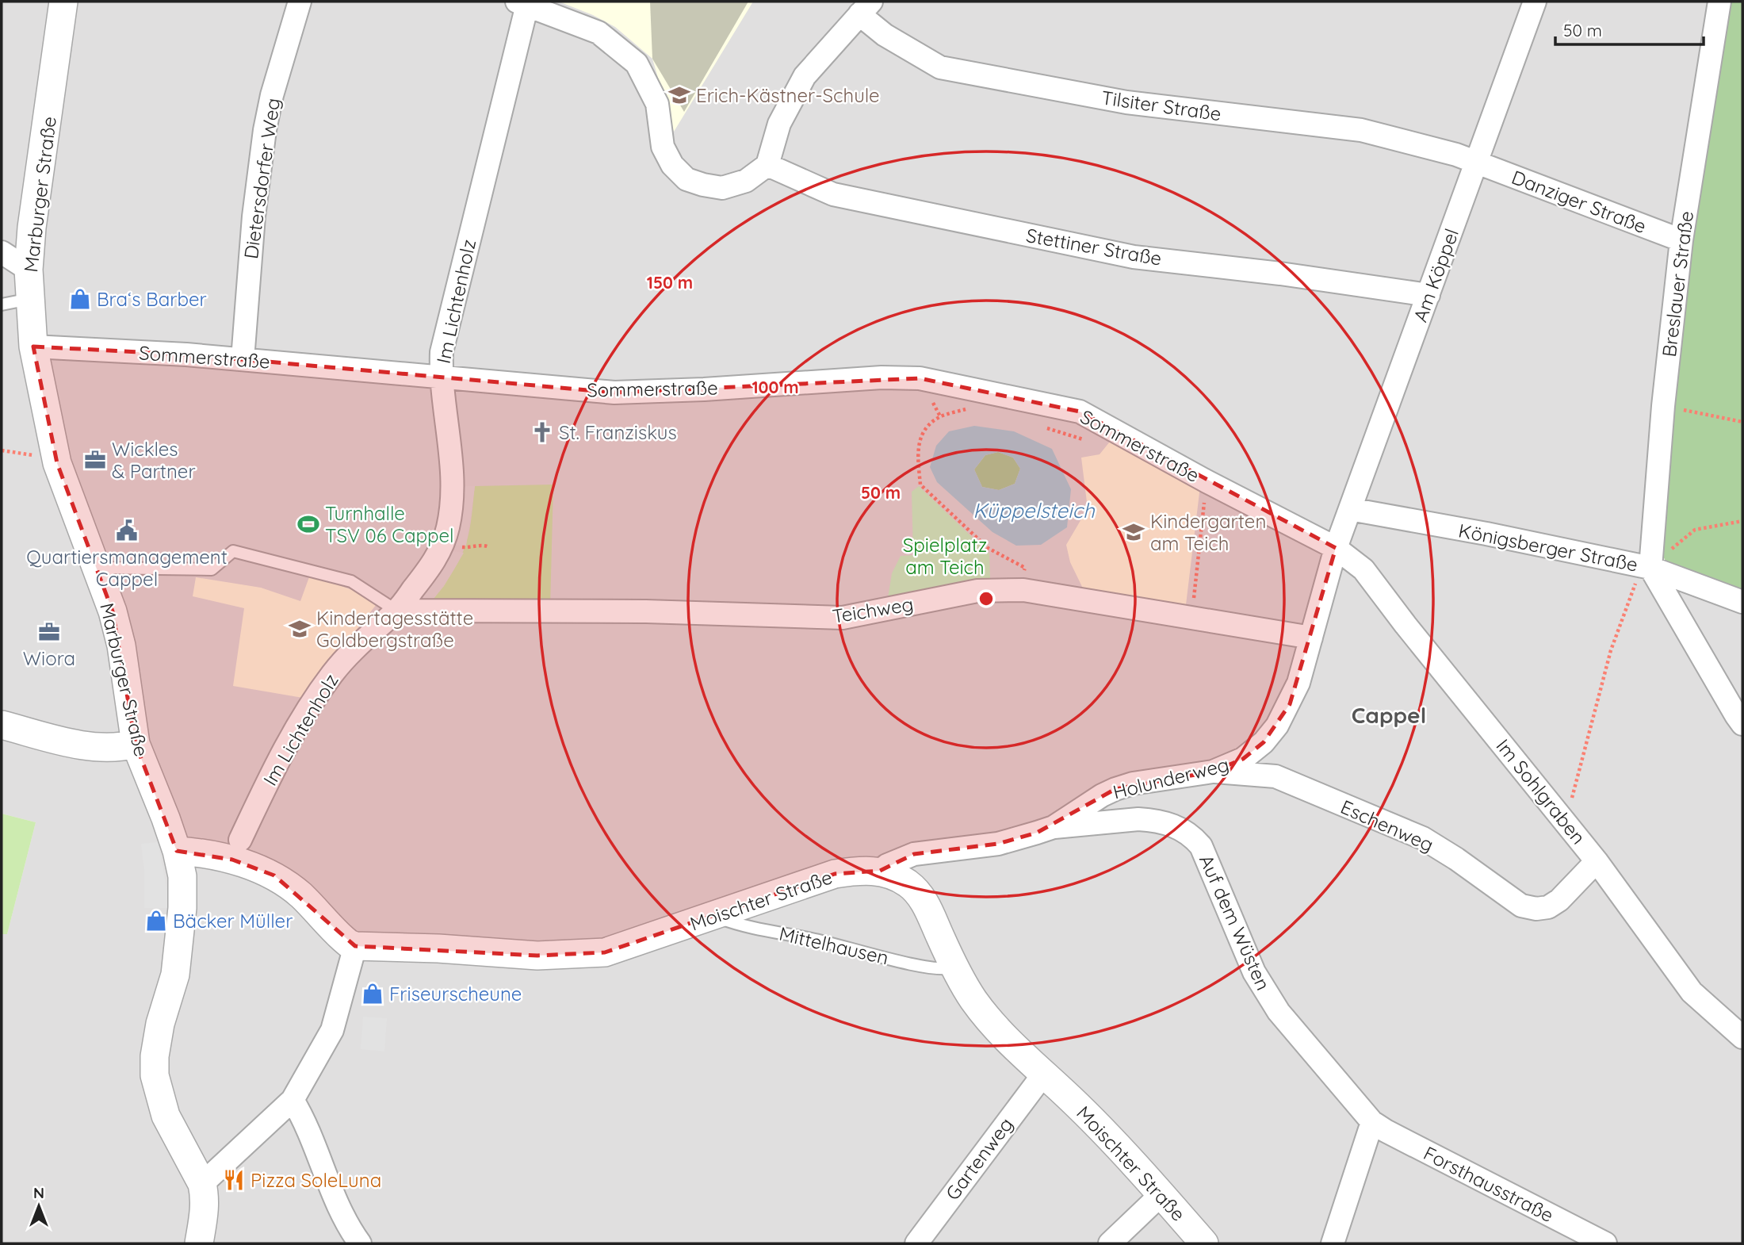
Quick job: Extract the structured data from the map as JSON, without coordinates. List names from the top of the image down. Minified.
{"streets":{"street":["Tilsiter Straße","Dietersdorfer Weg","Marburger Straße","Danziger Straße","Stettiner Straße","Am Köppel","Breslauer Straße","Im Lichtenholz","Sommerstraße","Königsberger Straße","Teichweg","Holunderweg","Im Sohlgraben","Eschenweg","Moischter Straße","Auf dem Wüsten","Gartenweg","Forsthausstraße"],"lane":["Mittelhausen"]},"crossings":[["Tilsiter Straße","Danziger Straße"],["Tilsiter Straße","Am Köppel"],["Dietersdorfer Weg","Sommerstraße"],["Marburger Straße","Sommerstraße"],["Danziger Straße","Am Köppel"],["Danziger Straße","Breslauer Straße"],["Stettiner Straße","Am Köppel"],["Am Köppel","Sommerstraße"],["Am Köppel","Königsberger Straße"],["Am Köppel","Holunderweg"],["Am Köppel","Im Sohlgraben"],["Breslauer Straße","Königsberger Straße"],["Im Lichtenholz","Sommerstraße"],["Im Lichtenholz","Teichweg"],["Sommerstraße","Holunderweg"],["Sommerstraße","Im Sohlgraben"],["Teichweg","Holunderweg"],["Holunderweg","Im Sohlgraben"],["Holunderweg","Eschenweg"],["Holunderweg","Moischter Straße"],["Holunderweg","Auf dem Wüsten"],["Im Sohlgraben","Eschenweg"],["Moischter Straße","Mittelhausen"],["Moischter Straße","Gartenweg"],["Auf dem Wüsten","Forsthausstraße"]],"districts":["Cappel"],"water":["Küppelsteich"],"parks":["Spielplatz am Teich"],"places":{"school or university":["Erich-Kästner-Schule","Kindergarten am Teich","Kindertagesstätte Goldbergstraße"],"shop":["Bra‘s Barber","Bäcker Müller","Friseurscheune"],"church":["St. Franziskus"],"office":["Wickles & Partner","Wiora"],"sports":["Turnhalle TSV 06 Cappel"],"public building":["Quartiersmanagement Cappel"],"restaurant":["Pizza SoleLuna"]},"scale_bar":"50 m","north":"top","rings":["150 m","100 m","50 m"]}
